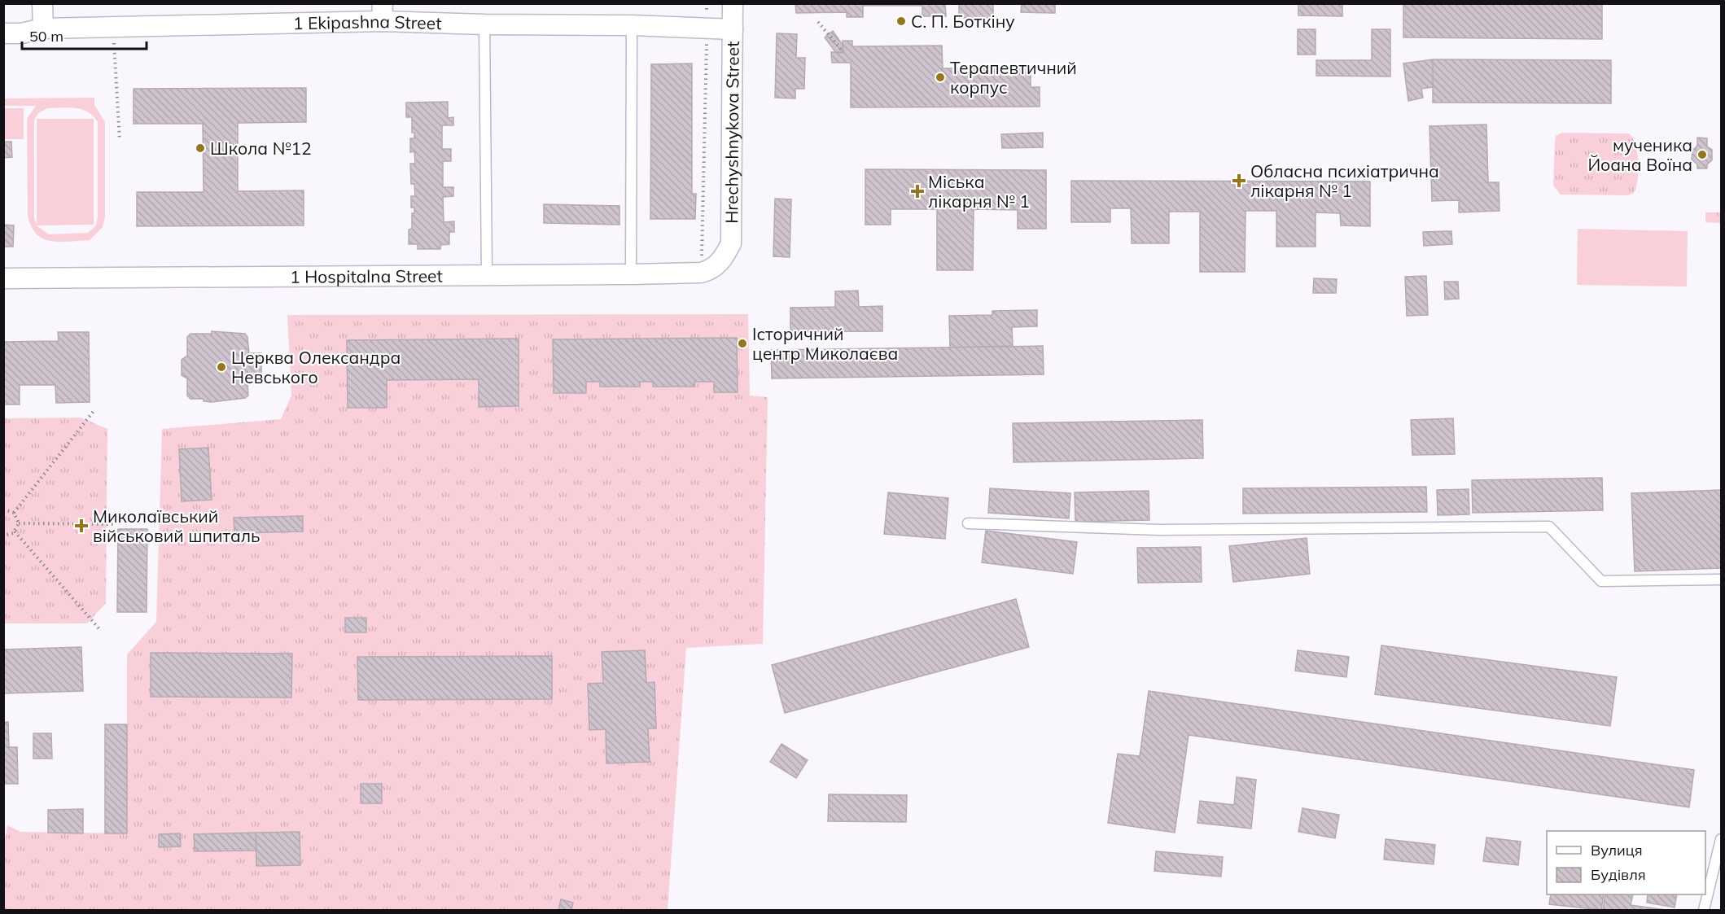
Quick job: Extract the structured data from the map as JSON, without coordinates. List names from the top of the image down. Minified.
{"streets":{"street":["1 Ekipashna Street","Hrechyshnykova Street","1 Hospitalna Street"]},"crossings":[["1 Ekipashna Street","Hrechyshnykova Street"],["Hrechyshnykova Street","1 Hospitalna Street"]],"places":{"other":["С. П. Боткіну","Терапевтичний корпус","Школа №12","мученика Йоана Воїна","Історичний центр Миколаєва","Церква Олександра Невського"],"health":["Обласна психіатрична лікарня № 1","Міська лікарня № 1","Миколаївський військовий шпиталь"]},"legend":["Вулиця","Будівля"],"scale_bar":"50 m"}
